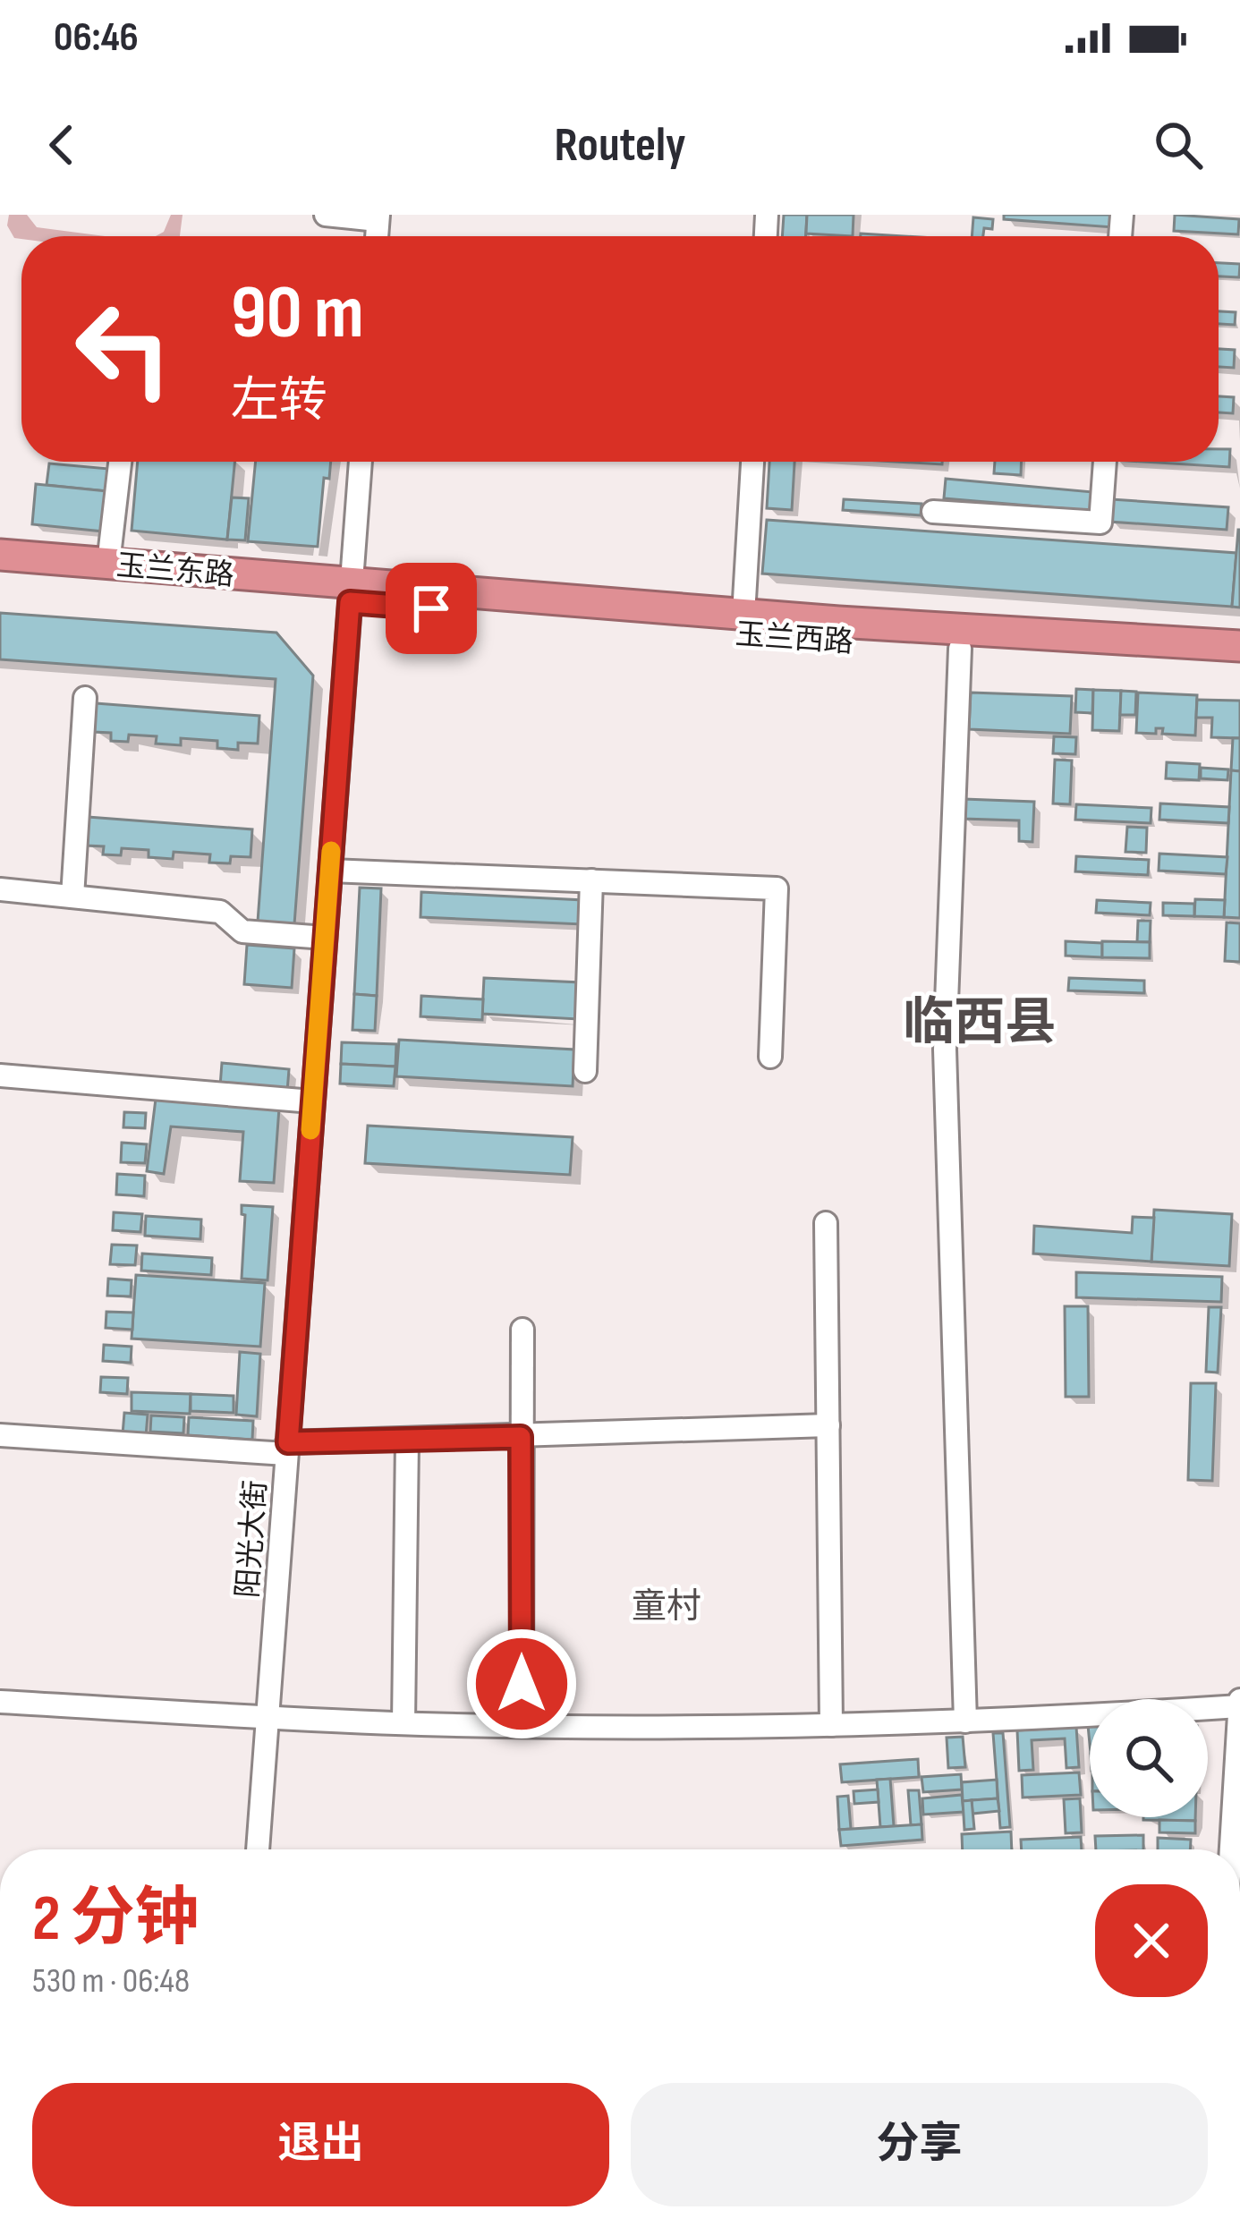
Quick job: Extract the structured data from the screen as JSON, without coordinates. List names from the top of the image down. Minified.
{"streets":{"highway":["玉兰东路","玉兰西路"],"street":["阳光大街"]},"crossings":[["玉兰东路","玉兰西路"],["玉兰东路","阳光大街"],["玉兰西路","阳光大街"]],"districts":["临西县","童村"],"page":{"status":"06:46","header":"Routely","turn":["90 m","左转"],"heading":["2 分钟","530 m · 06:48"],"buttons":["退出","分享"]}}
